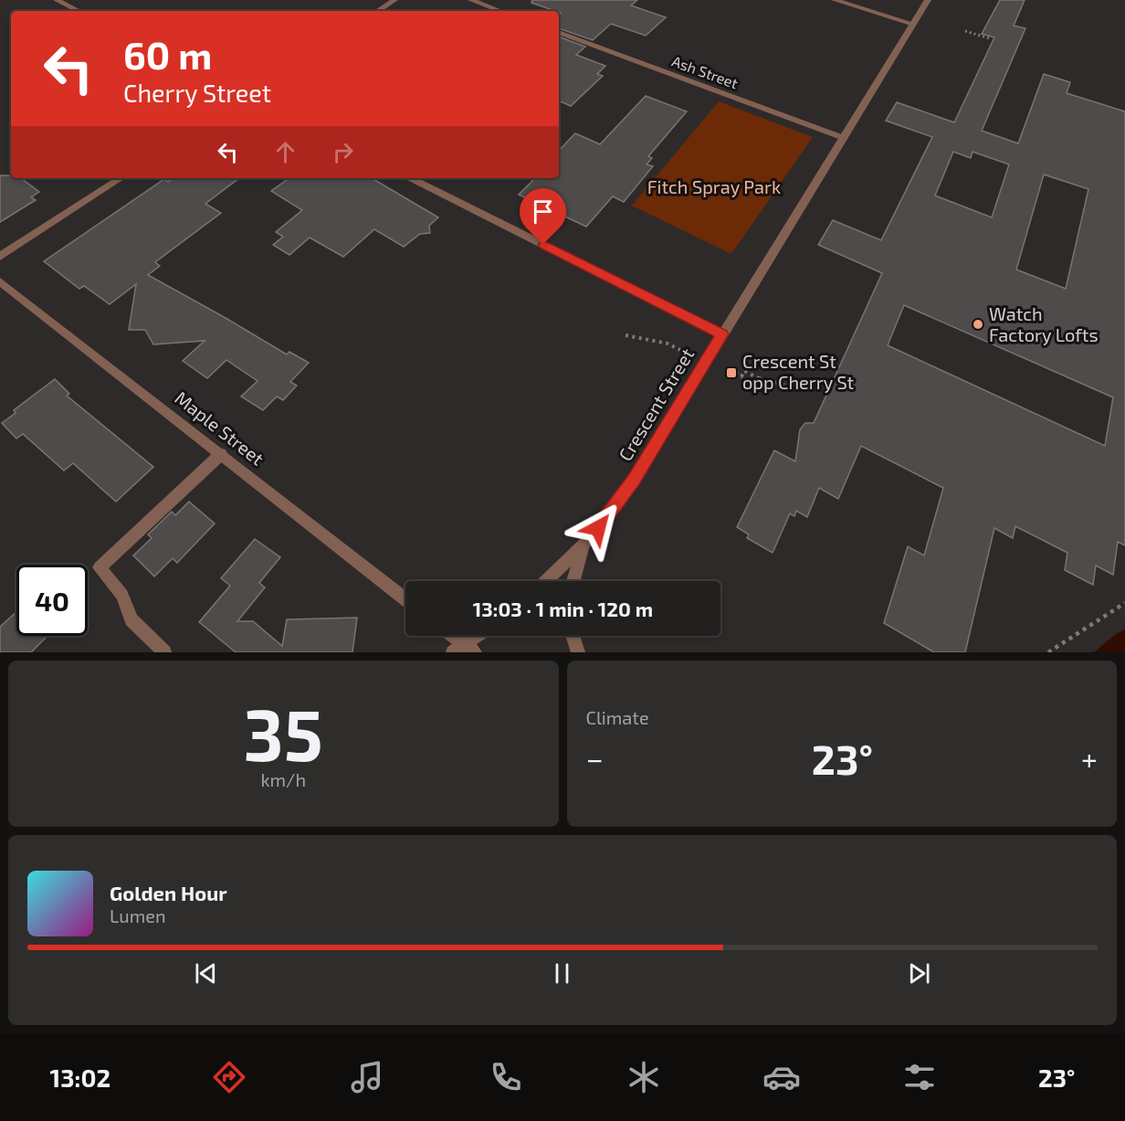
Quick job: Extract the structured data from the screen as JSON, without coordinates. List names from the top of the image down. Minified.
{"streets":{"street":["Ash Street","Crescent Street","Maple Street"]},"crossings":[["Ash Street","Crescent Street"]],"parks":["Fitch Spray Park"],"places":{"other":["Watch Factory Lofts"],"transit":["Crescent St opp Cherry St"]},"page":{"turn":["60 m","Cherry Street"],"limit":"40","trip":"13:03 · 1 min · 120 m","tile":[["35","km/h"],"Climate"],"heat":["−","23°","+"],"song":["Golden Hour","Lumen"],"tabs":["13:02","23°"]}}
